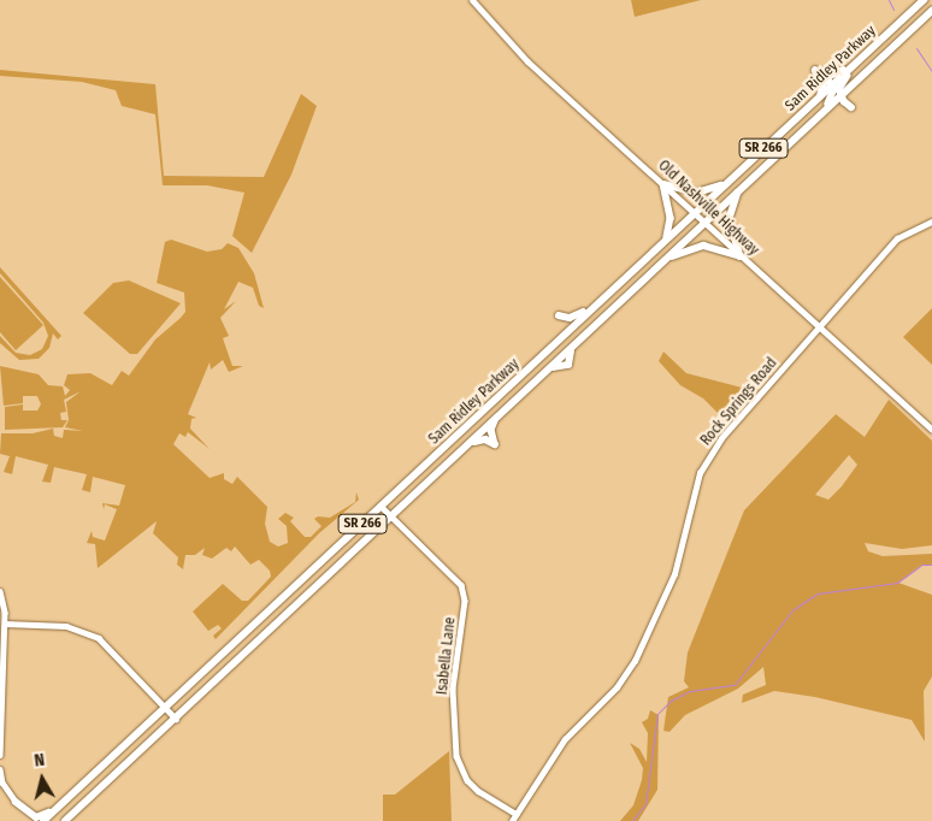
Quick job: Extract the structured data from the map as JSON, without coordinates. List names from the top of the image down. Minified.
{"streets":{"main road":["Sam Ridley Parkway","SR 266","Old Nashville Highway"],"street":["Rock Springs Road","Isabella Lane"]},"crossings":[["Sam Ridley Parkway","Old Nashville Highway"],["Sam Ridley Parkway","Isabella Lane"],["Old Nashville Highway","Rock Springs Road"],["Rock Springs Road","Isabella Lane"]],"north":"top"}
